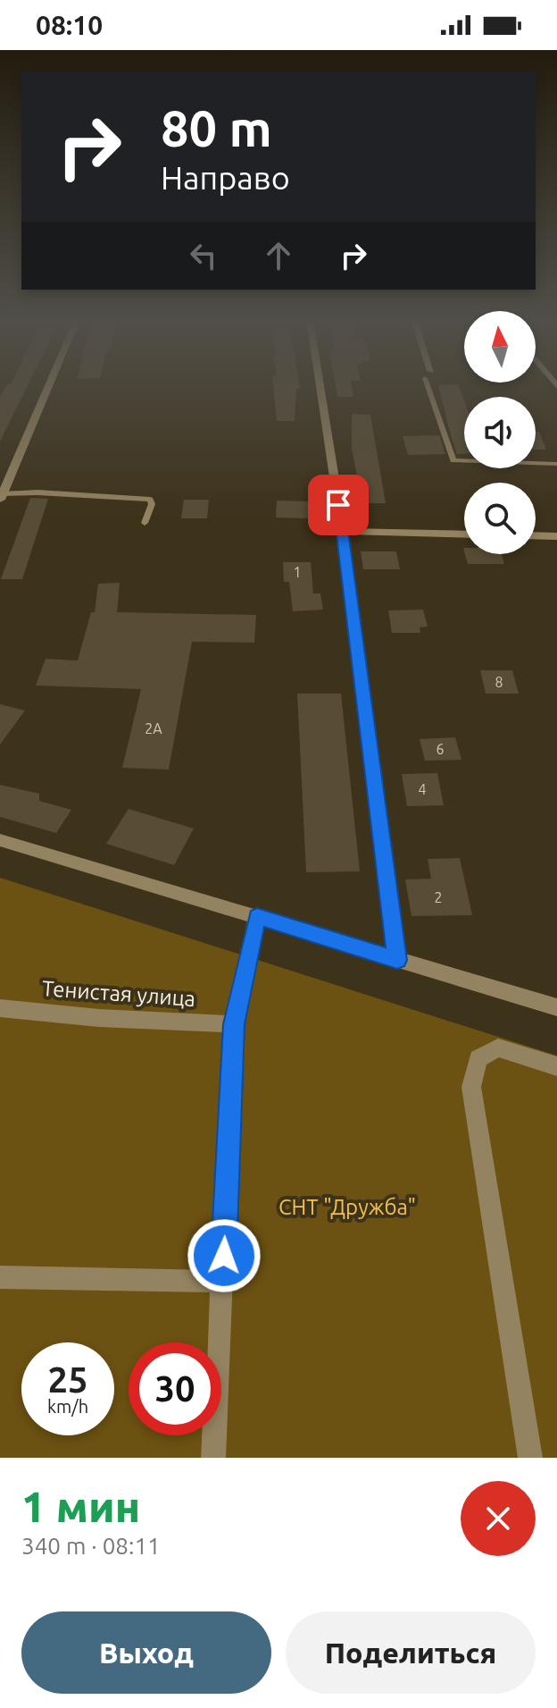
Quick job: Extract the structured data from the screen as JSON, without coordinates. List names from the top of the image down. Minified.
{"streets":{"street":["Тенистая улица"]},"parks":["СНТ \"Дружба\""],"house_numbers":["1","8","2А","6","4","2"],"north":"top","page":{"status":"08:10","turn":["80 m","Направо"],"speed":"25 km/h","limit":"30","heading":["1 мин","340 m · 08:11"],"buttons":["Выход","Поделиться"]}}
